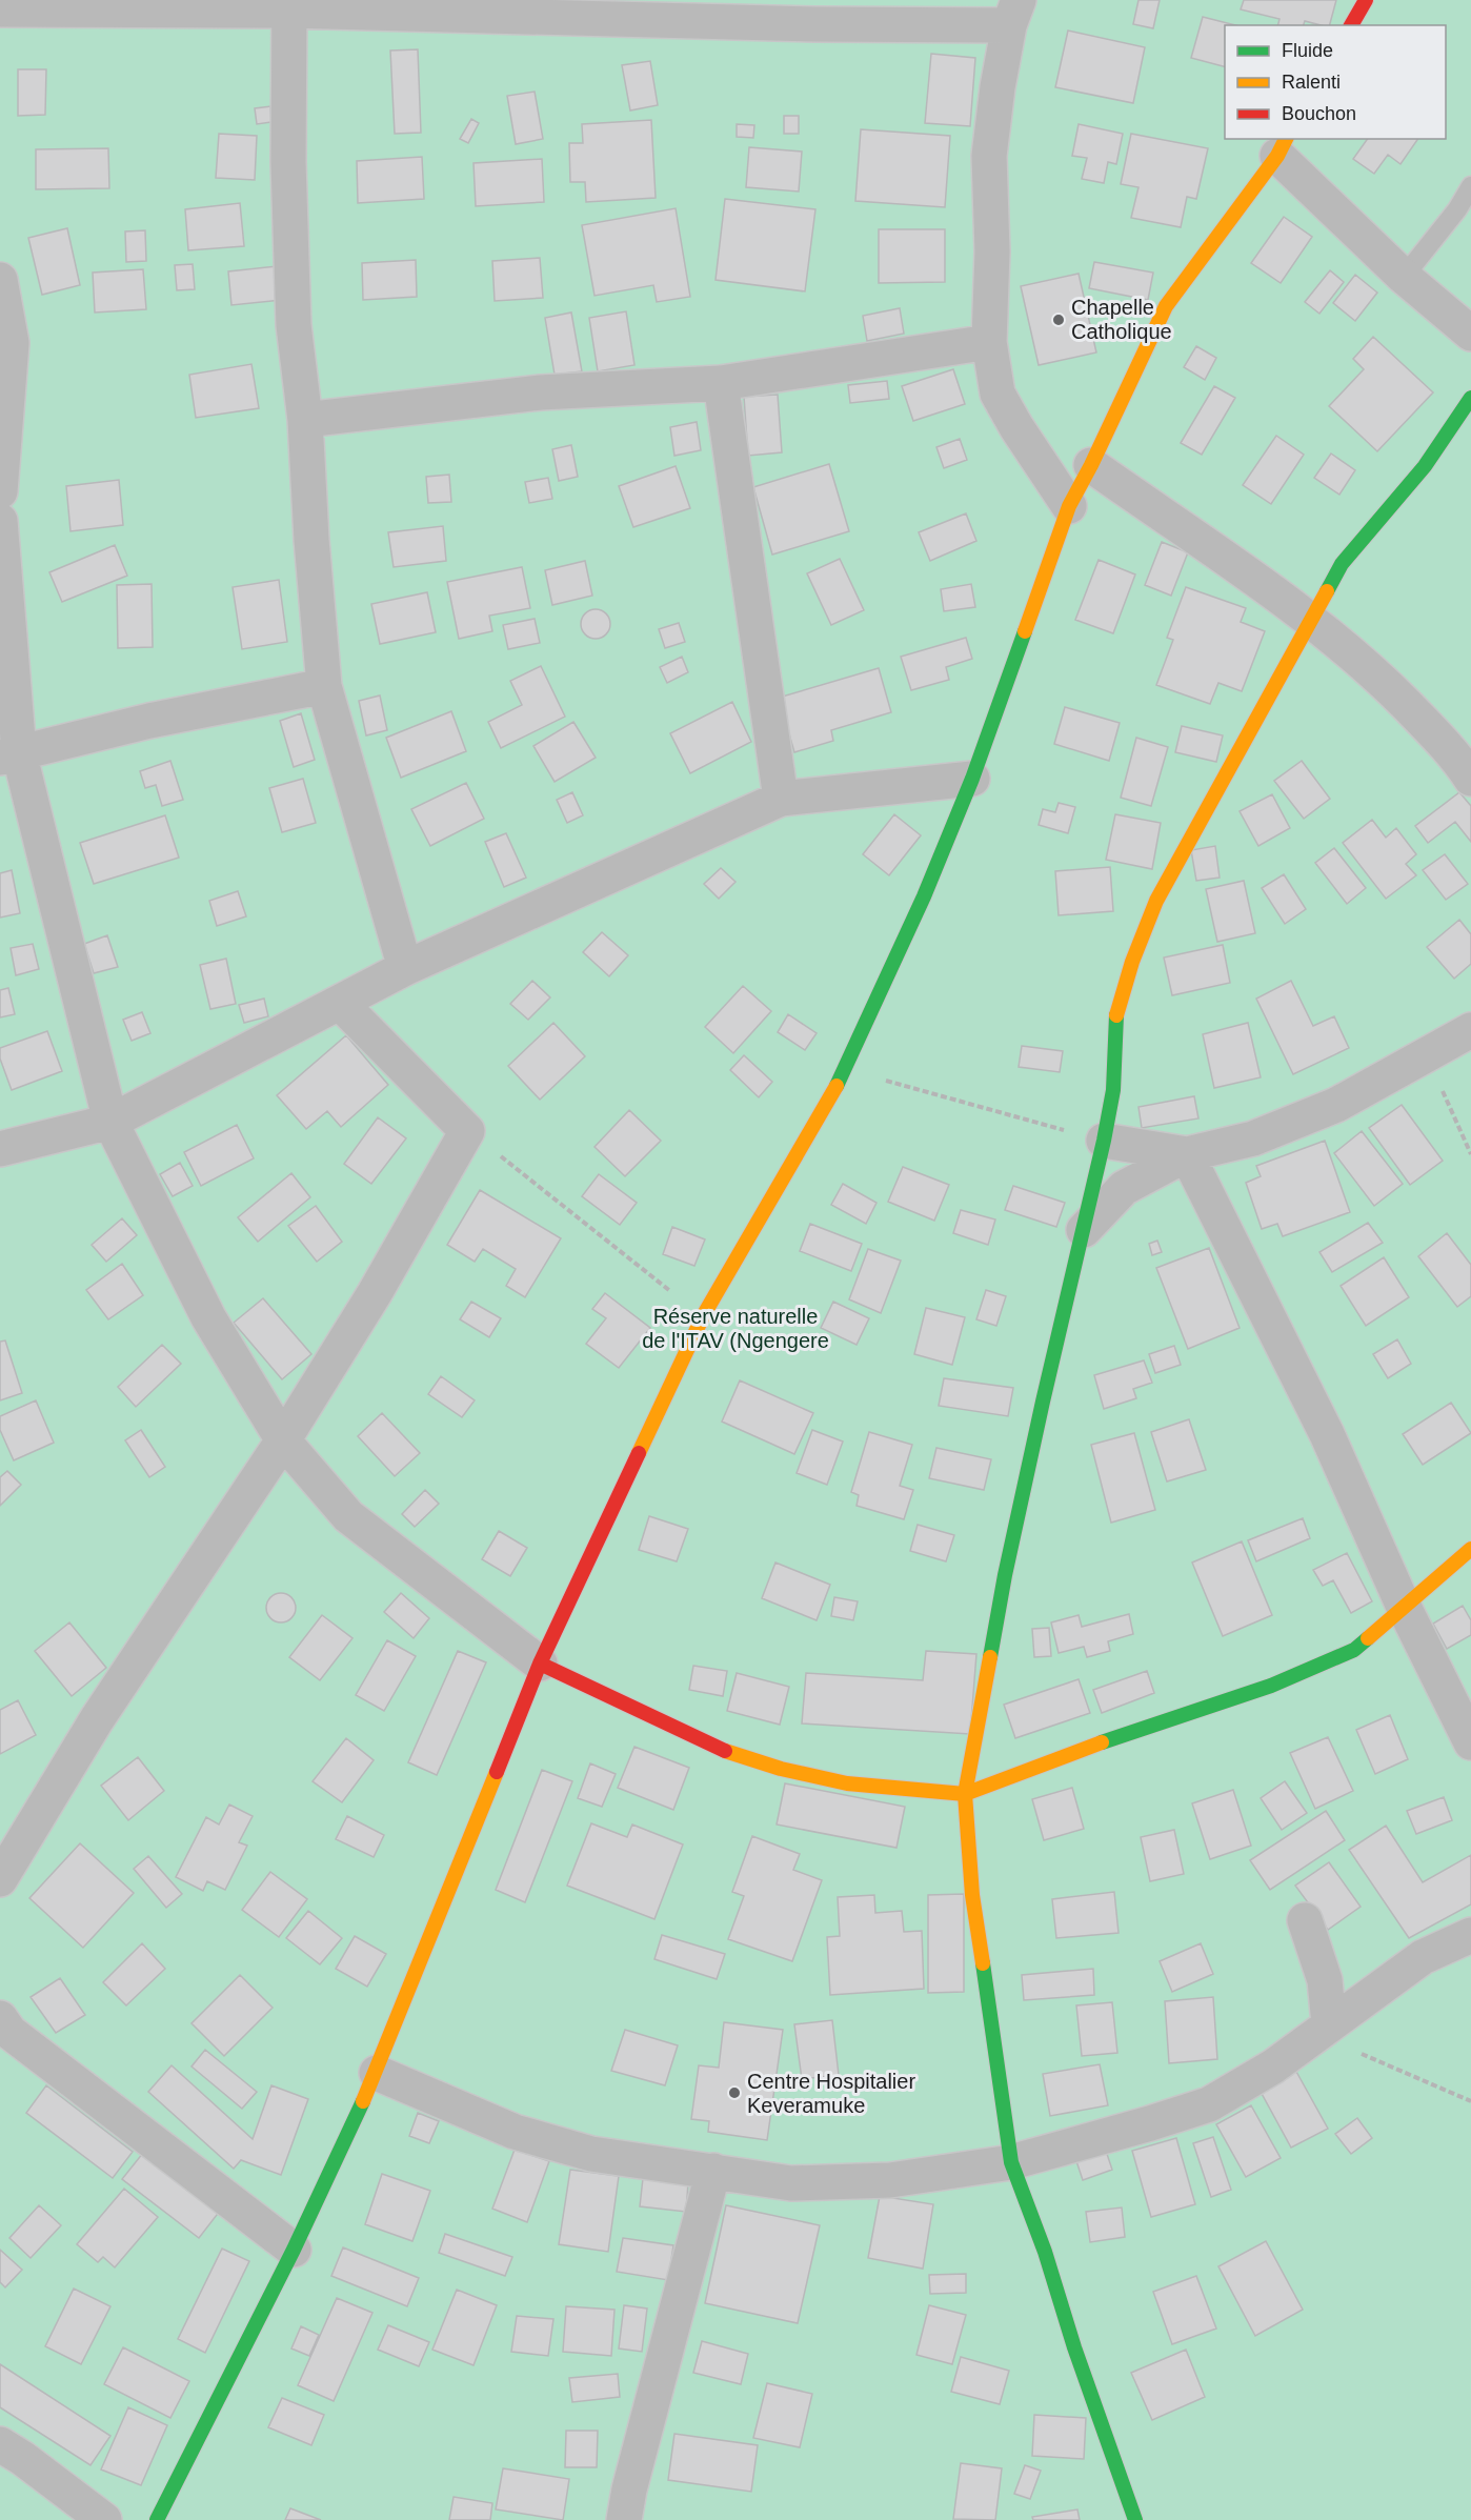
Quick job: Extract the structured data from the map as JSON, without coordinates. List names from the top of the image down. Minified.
{"parks":["Réserve naturelle de l'ITAV (Ngengere"],"places":["Chapelle Catholique","Centre Hospitalier Keveramuke"],"legend":["Fluide","Ralenti","Bouchon"]}
